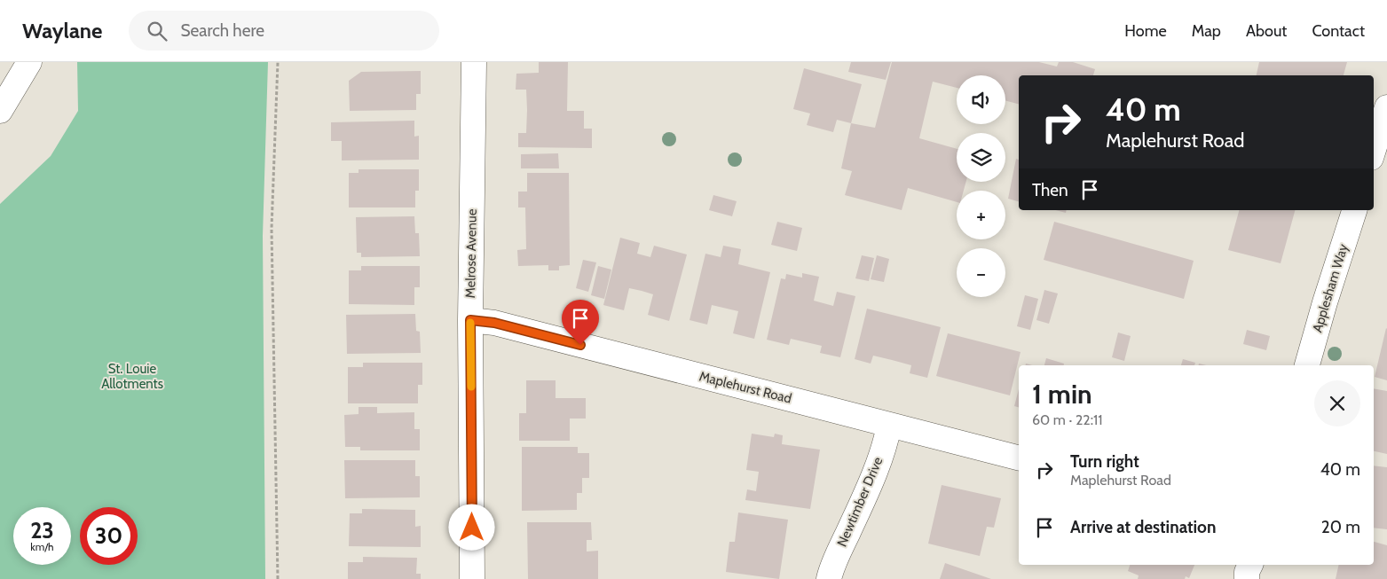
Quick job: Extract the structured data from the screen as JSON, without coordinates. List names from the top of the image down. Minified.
{"streets":{"street":["Melrose Avenue","Applesham Way","Maplehurst Road","Newtimber Drive"]},"crossings":[["Melrose Avenue","Maplehurst Road"],["Maplehurst Road","Newtimber Drive"]],"parks":["St. Louie Allotments"],"page":{"header":"Waylane","search":"Search here","nav":["Home","Map","About","Contact"],"map_buttons":["+","−"],"turn":["40 m","Maplehurst Road"],"then":"Then","heading":["1 min","60 m · 22:11"],"list":[{"name":"Turn right","note":"Maplehurst Road","value":"40 m"},{"name":"Arrive at destination","value":"20 m"}],"speed":"23 km/h","limit":"30"}}
